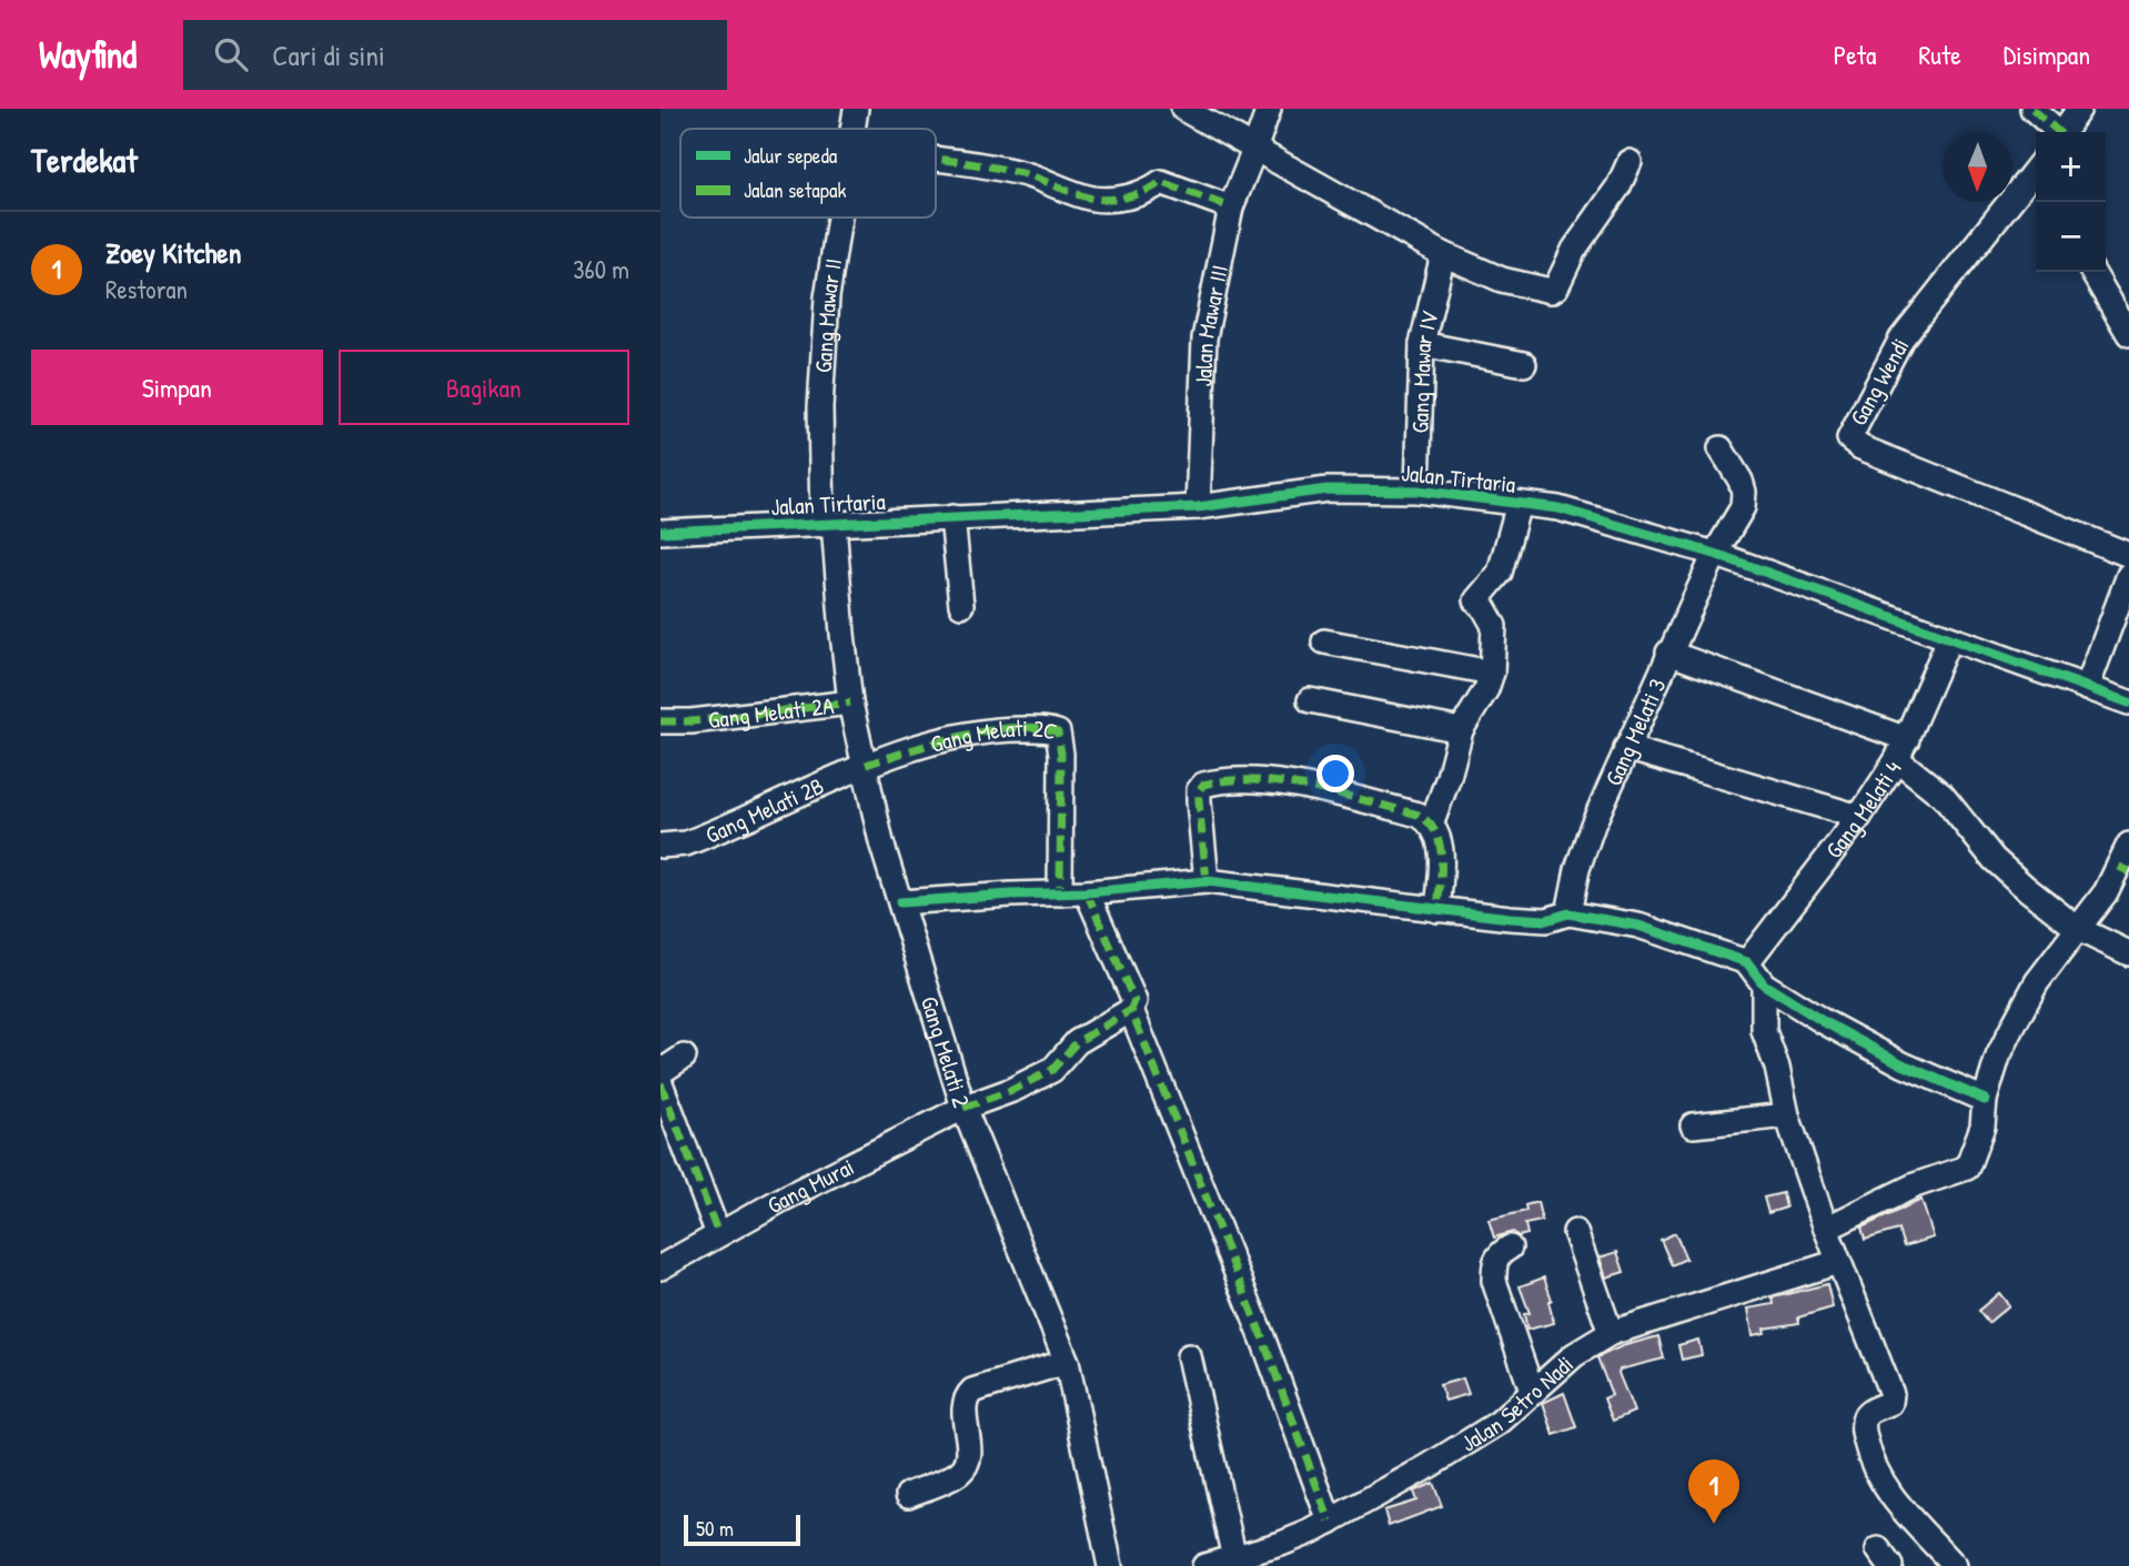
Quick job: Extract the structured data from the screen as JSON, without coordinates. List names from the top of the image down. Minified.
{"streets":{"street":["Gang Mawar II","Jalan Mawar III","Gang Mawar IV","Gang Wendi","Jalan Tirtaria","Gang Melati 2A","Gang Melati 3","Gang Melati 2C","Gang Melati 4","Gang Melati 2B","Gang Melati 2","Gang Murai","Jalan Setro Nadi"]},"crossings":[["Gang Mawar II","Jalan Tirtaria"],["Gang Mawar II","Gang Melati 2"],["Jalan Mawar III","Jalan Tirtaria"],["Gang Mawar IV","Jalan Tirtaria"],["Jalan Tirtaria","Gang Melati 3"],["Jalan Tirtaria","Gang Melati 4"],["Jalan Tirtaria","Gang Melati 2"],["Gang Melati 2A","Gang Melati 2"],["Gang Melati 2C","Gang Melati 2B"],["Gang Melati 2C","Gang Melati 2"],["Gang Melati 2B","Gang Melati 2"],["Gang Melati 2","Gang Murai"]],"legend":["Jalur sepeda","Jalan setapak"],"scale_bar":"50 m","north":"bottom","page":{"header":"Wayfind","search":"Cari di sini","nav":["Peta","Rute","Disimpan"],"heading":"Terdekat","map_buttons":["+","−"],"list":[{"mark":"1","name":"Zoey Kitchen","note":"Restoran","value":"360 m"}],"buttons":["Simpan","Bagikan"],"pins":"1","scale":"50 m"}}
